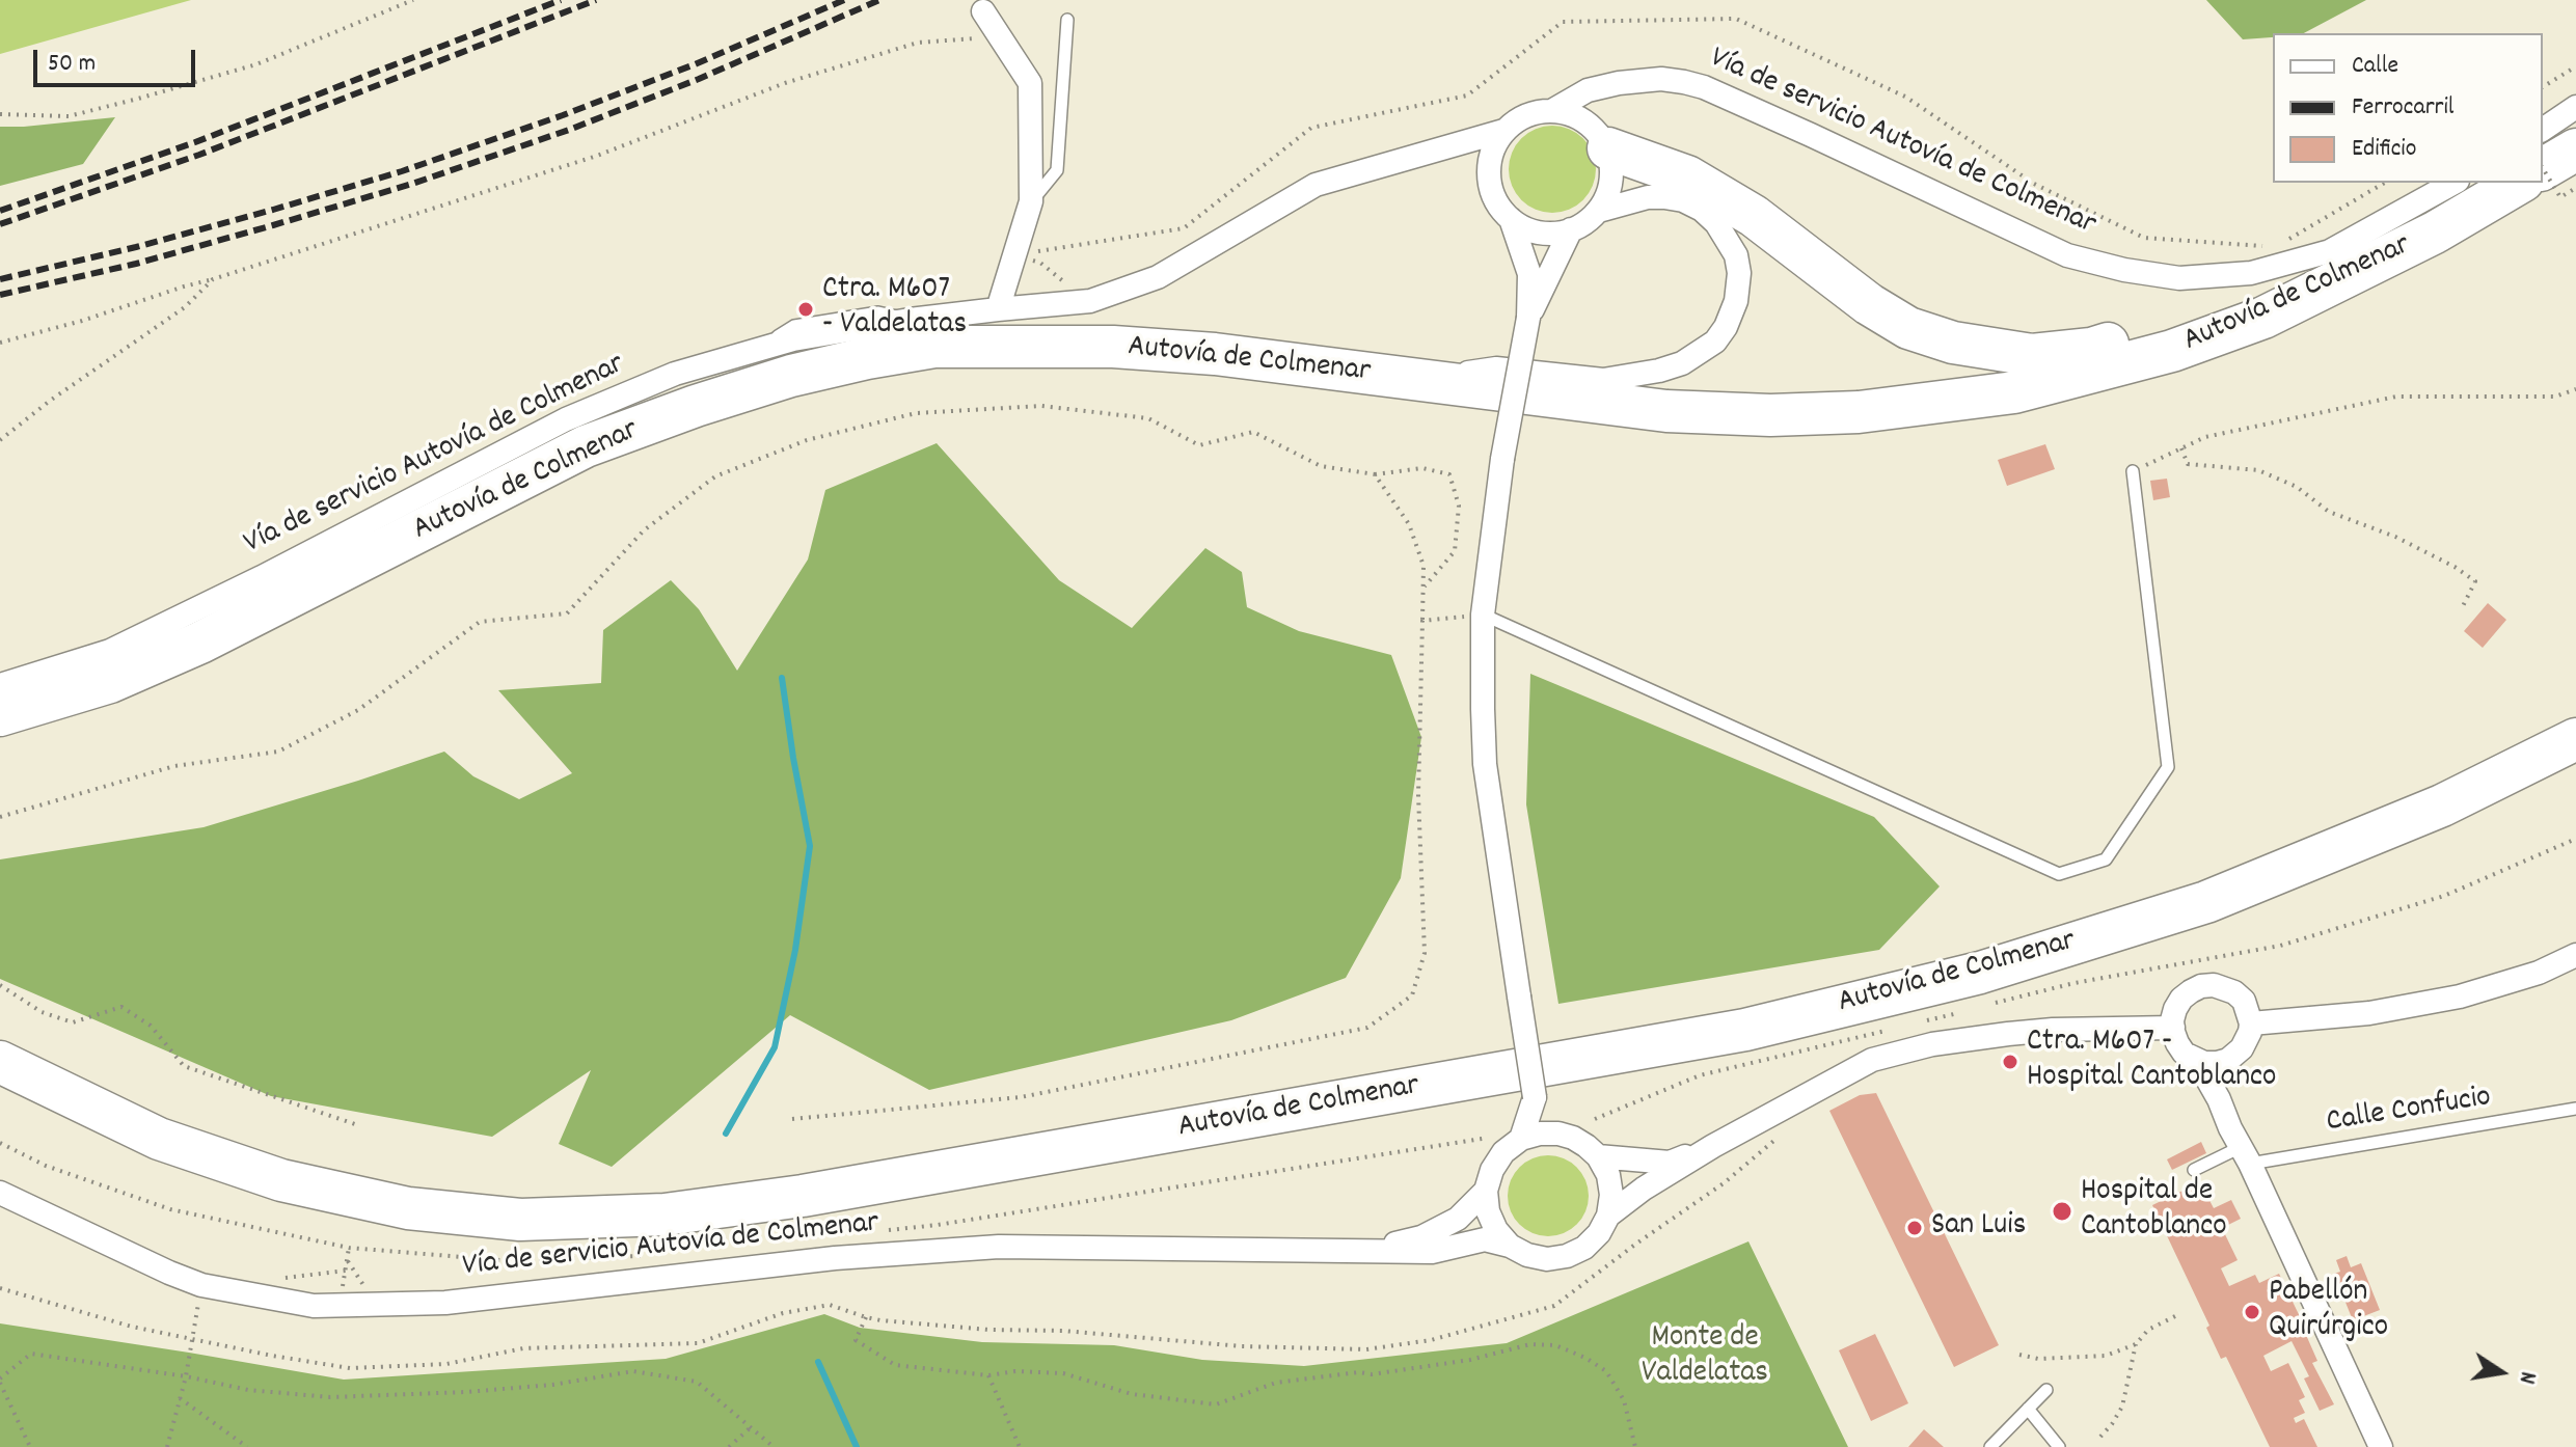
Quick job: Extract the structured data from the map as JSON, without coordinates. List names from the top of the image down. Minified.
{"streets":{"highway":["Autovía de Colmenar"],"street":["Vía de servicio Autovía de Colmenar"],"lane":["Calle Confucio"]},"parks":["Monte de Valdelatas"],"places":["Ctra. M607 - Valdelatas","Ctra. M607 - Hospital Cantoblanco","Hospital de Cantoblanco","San Luis","Pabellón Quirúrgico"],"legend":["Calle","Ferrocarril","Edificio"],"scale_bar":"50 m","north":"right"}
